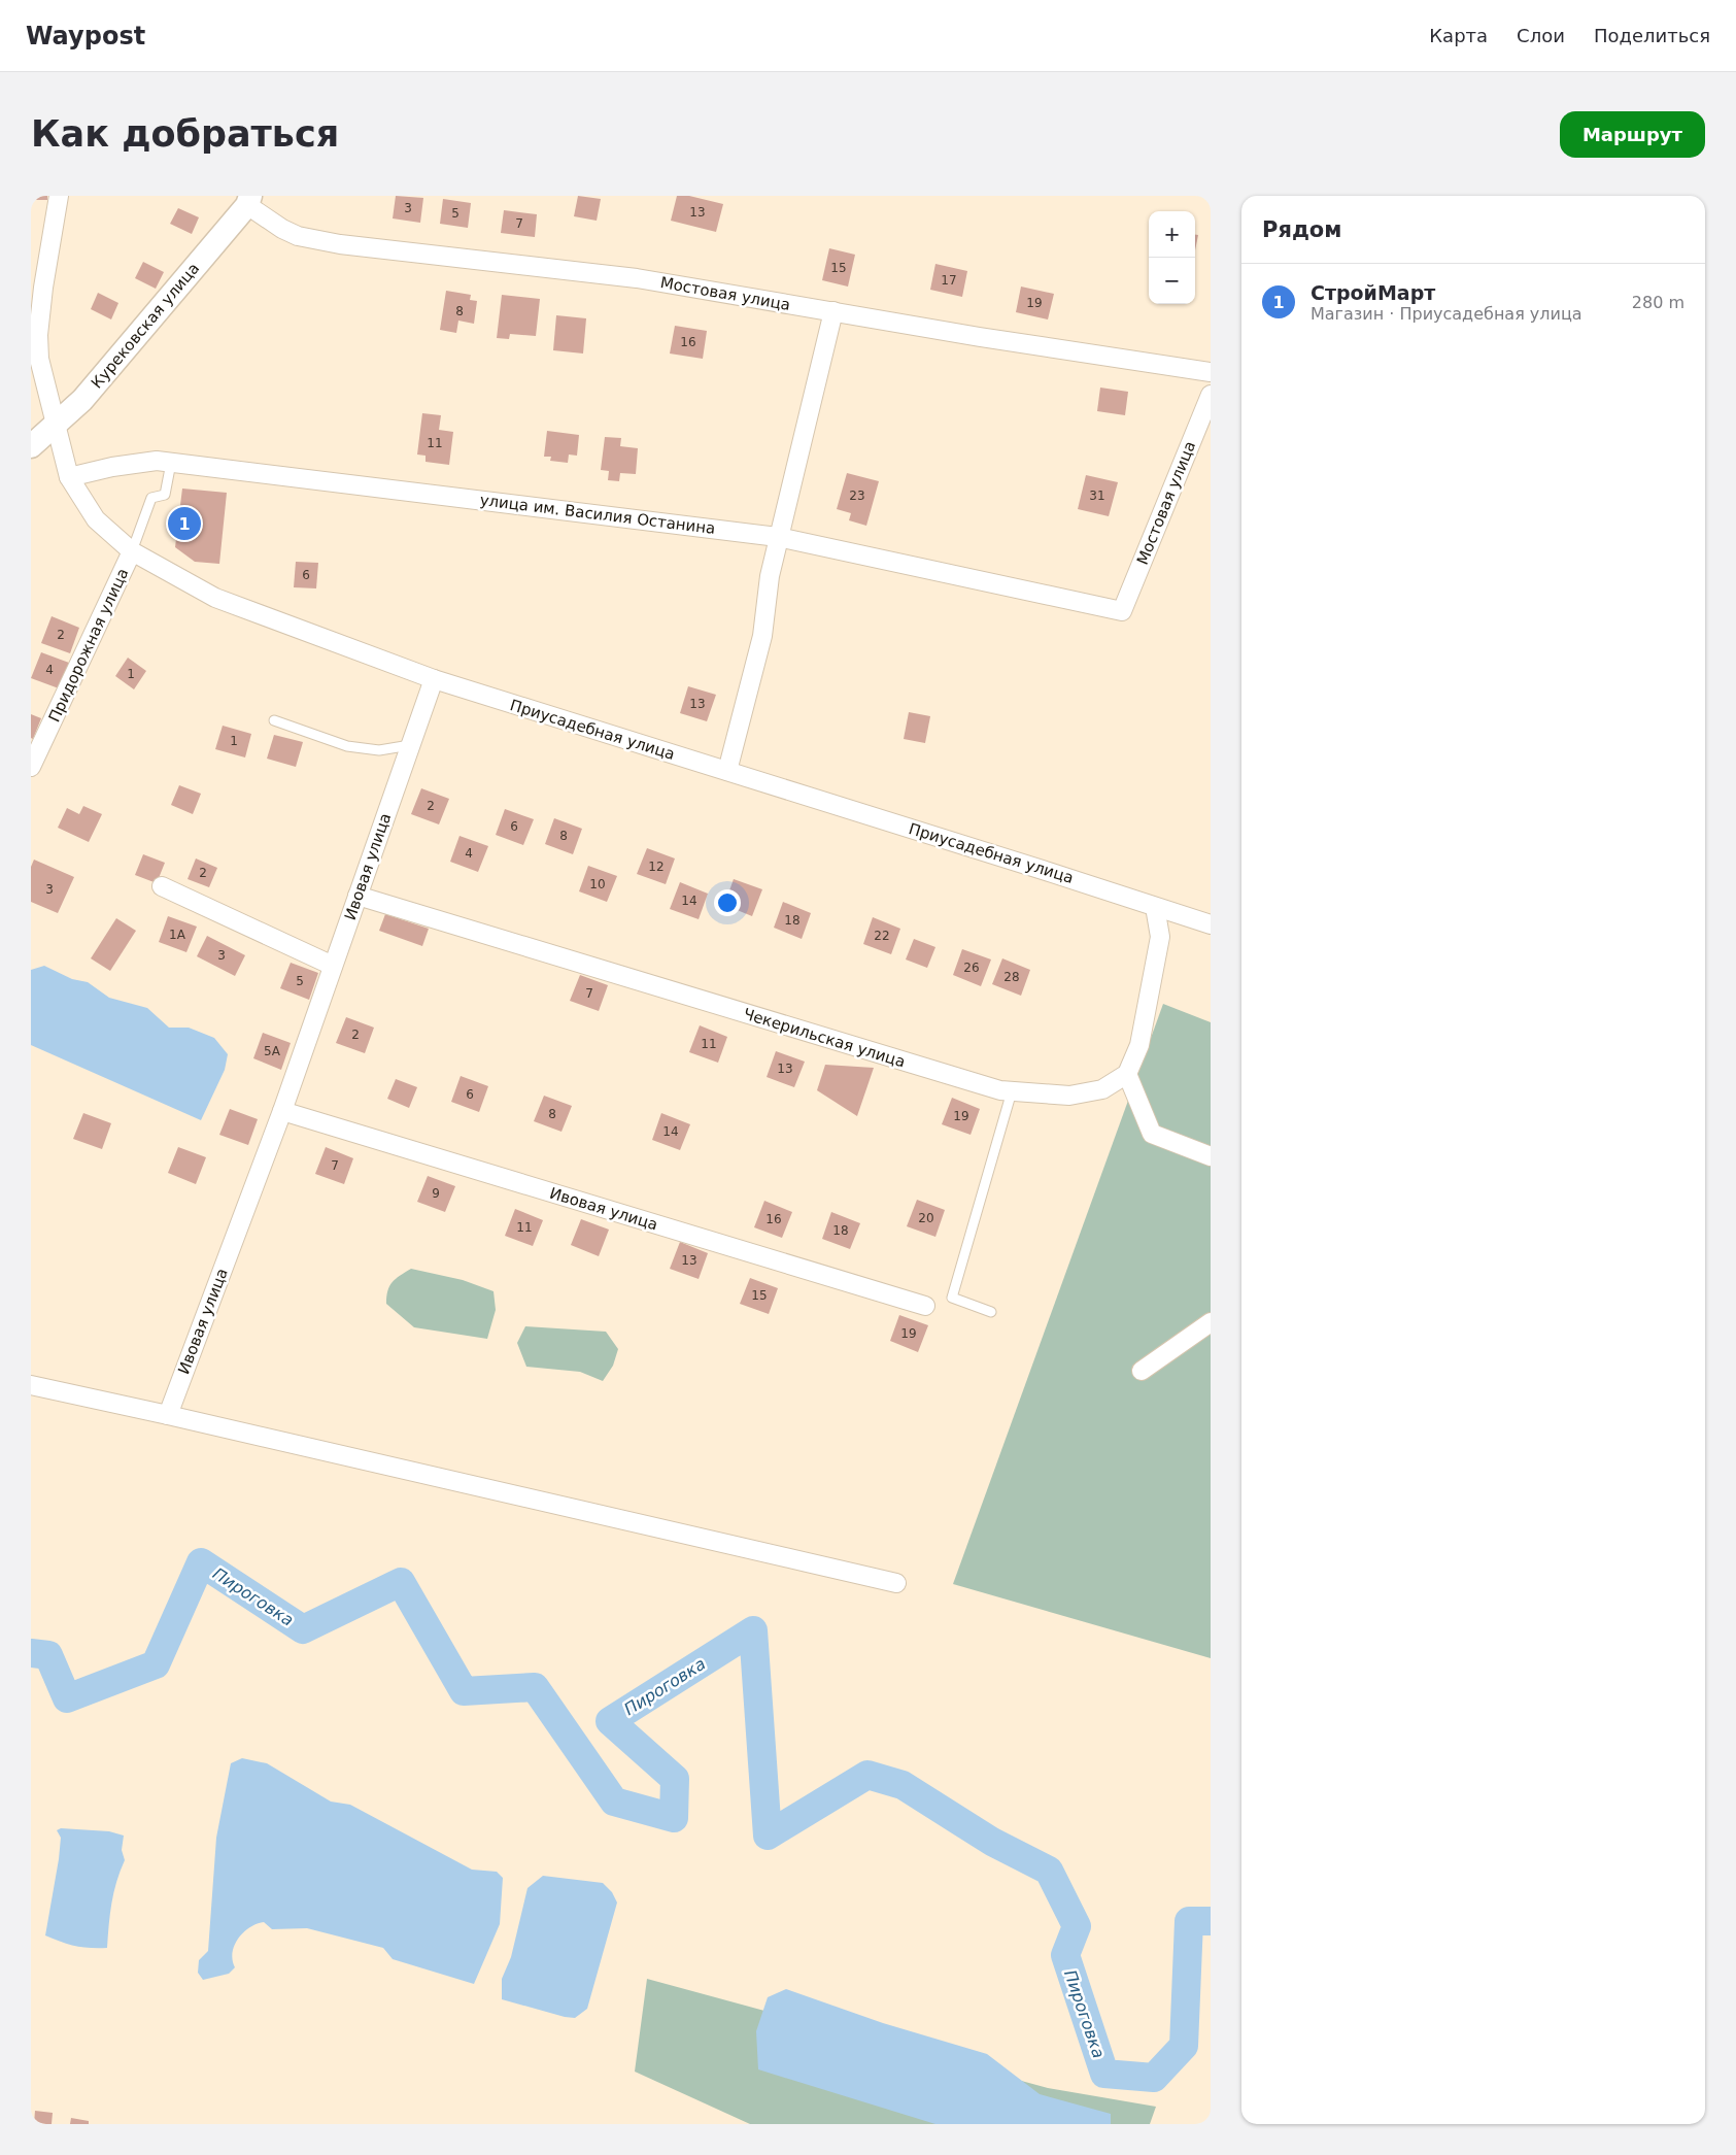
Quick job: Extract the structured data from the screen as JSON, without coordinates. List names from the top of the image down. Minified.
{"streets":{"street":["Мостовая улица","Курековская улица","улица им. Василия Останина","Придорожная улица","Приусадебная улица","Ивовая улица","Чекерильская улица"]},"crossings":[["Мостовая улица","Курековская улица"],["Мостовая улица","улица им. Василия Останина"],["Курековская улица","Приусадебная улица"],["улица им. Василия Останина","Приусадебная улица"],["Придорожная улица","Приусадебная улица"],["Приусадебная улица","Ивовая улица"],["Ивовая улица","Чекерильская улица"]],"water":["Пироговка"],"house_numbers":["3","13","5","7","15","17","19","8","16","11","23","31","6","2","4","1","13","1","2","6","8","4","12","2","10","3","14","18","1А","22","3","26","28","5","7","2","11","5А","13","6","8","19","14","7","9","20","16","11","18","13","15","19"],"page":{"header":"Waypost","nav":["Карта","Слои","Поделиться"],"buttons":"Маршрут","title":"Как добраться","heading":"Рядом","map_buttons":["+","−"],"list":[{"mark":"1","name":"СтройМарт","note":"Магазин · Приусадебная улица","value":"280 m"}],"pins":"1"}}
